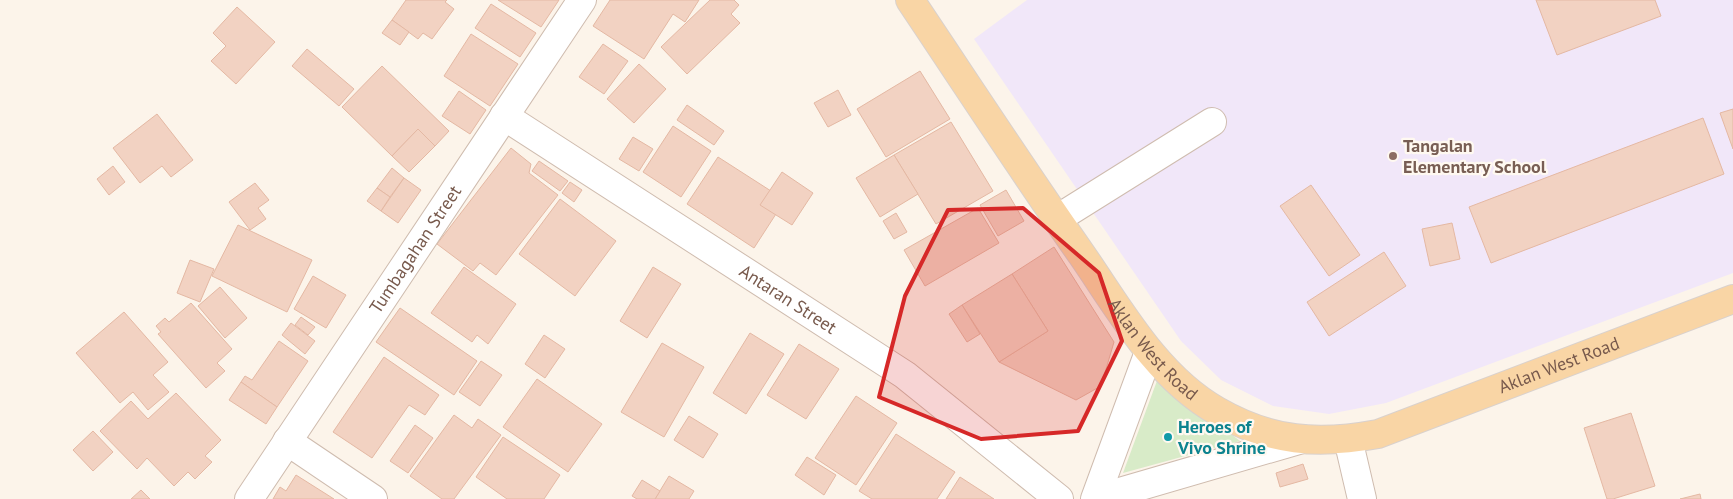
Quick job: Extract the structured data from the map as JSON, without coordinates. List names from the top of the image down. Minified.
{"streets":{"main road":["Aklan West Road"],"street":["Tumbagahan Street","Antaran Street"]},"crossings":[["Tumbagahan Street","Antaran Street"]],"places":["Tangalan Elementary School","Heroes of Vivo Shrine"]}
